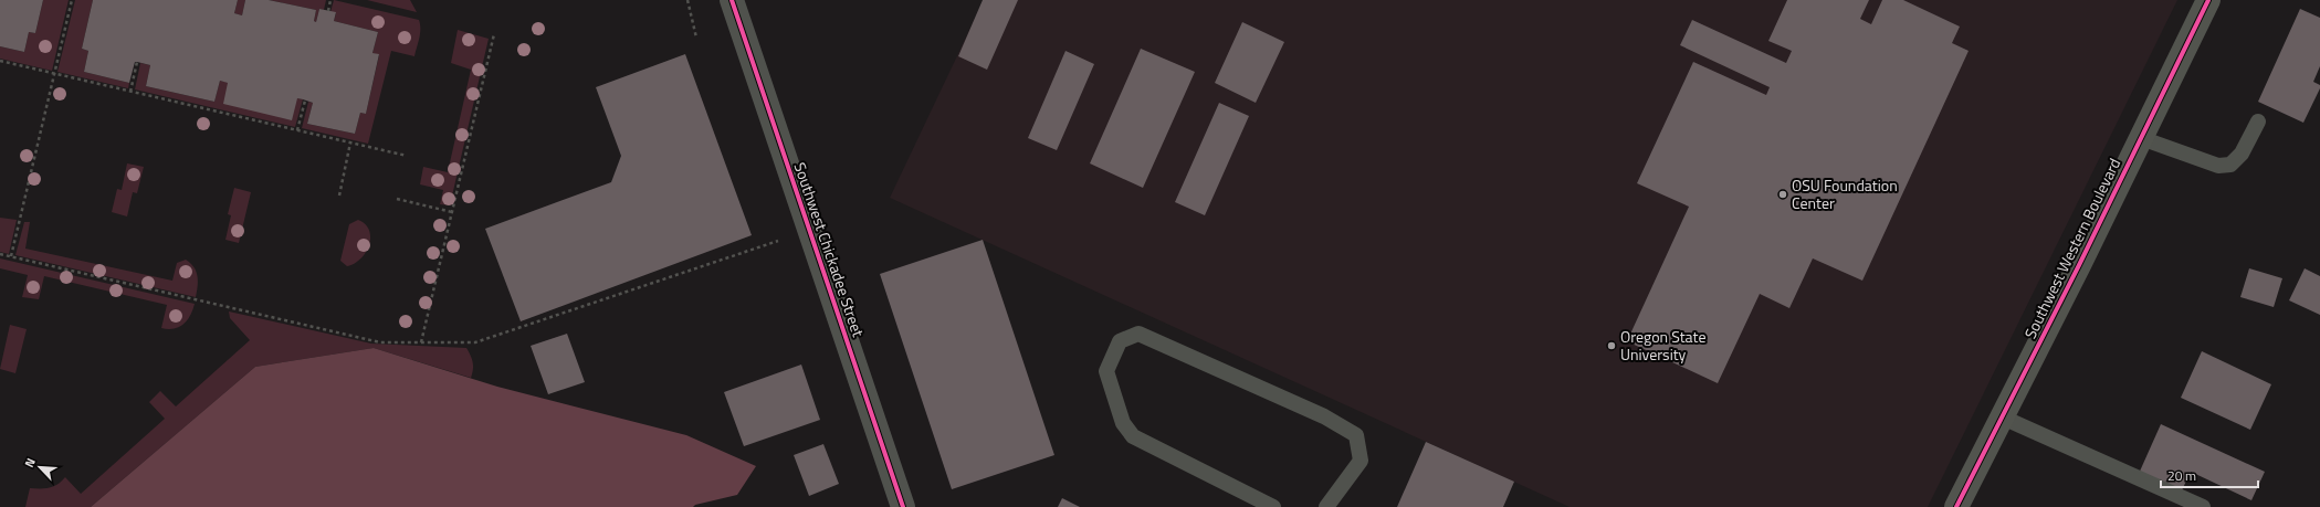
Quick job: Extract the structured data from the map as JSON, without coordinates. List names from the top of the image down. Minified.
{"streets":{"main road":["Southwest Western Boulevard"],"street":["Southwest Chickadee Street"]},"places":["OSU Foundation Center","Oregon State University"],"scale_bar":"20 m","north":"top left"}
